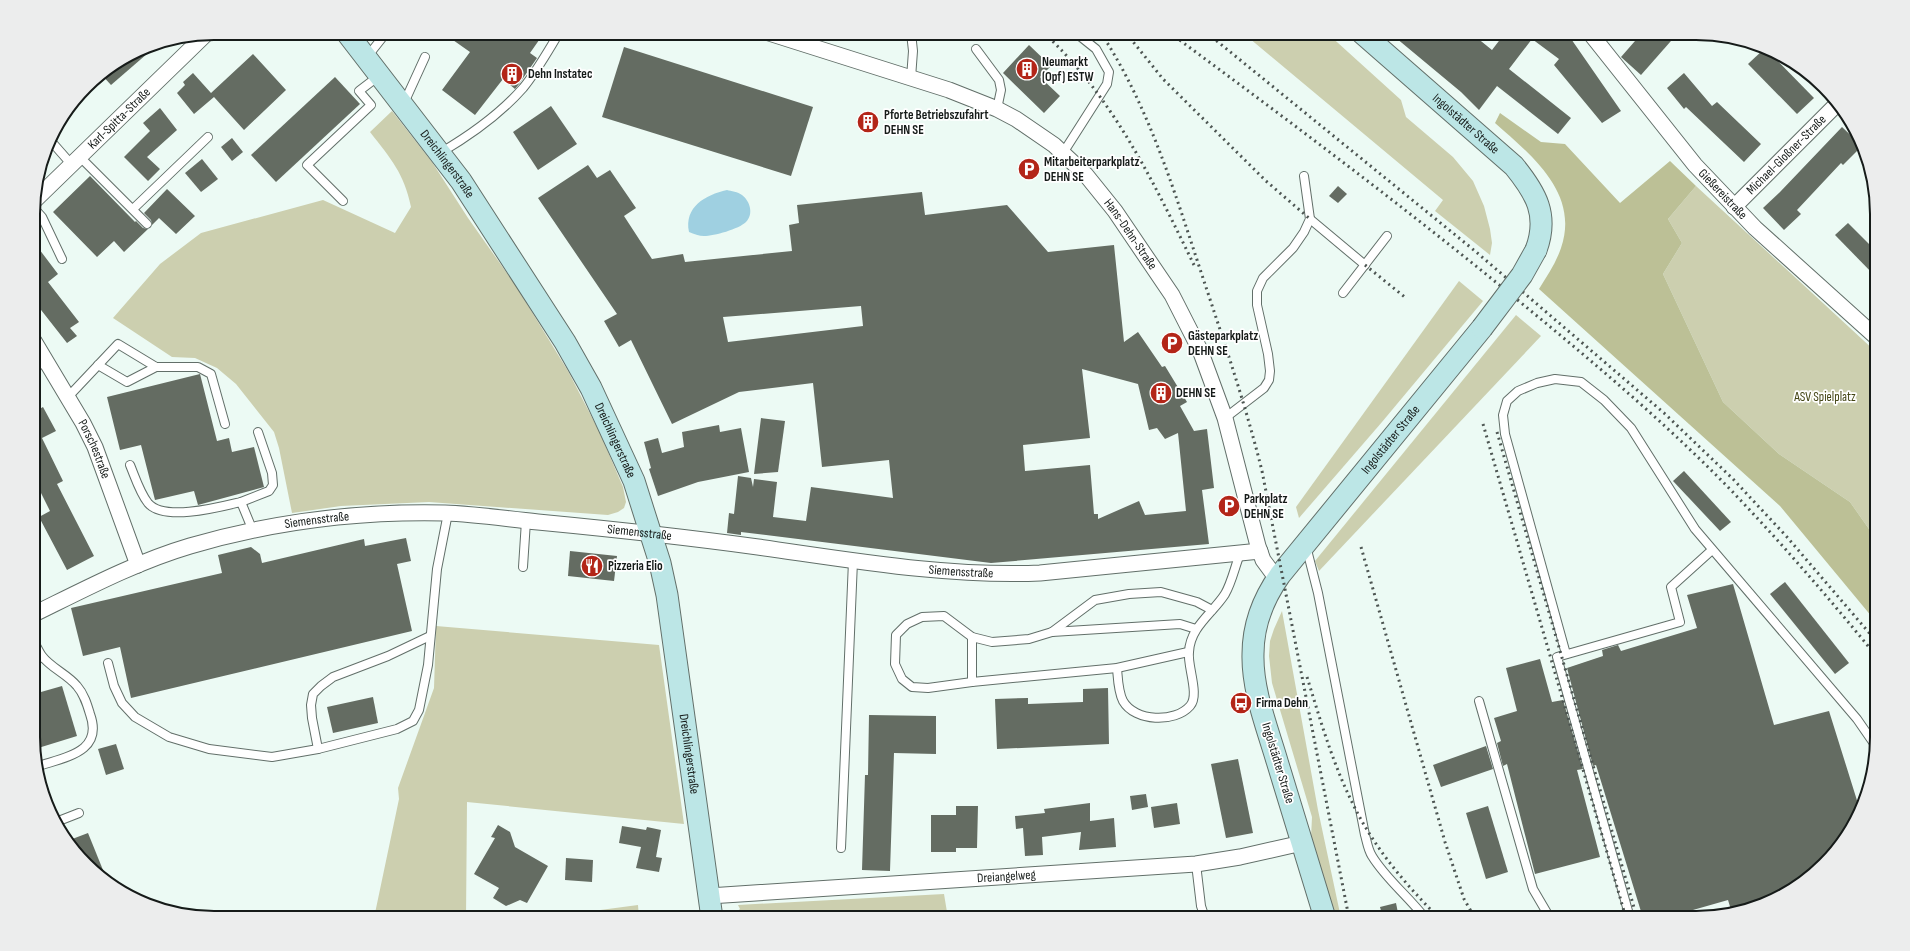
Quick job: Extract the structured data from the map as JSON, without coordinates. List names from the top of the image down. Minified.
{"streets":{"street":["Karl-Spitta-Straße","Ingolstädter Straße","Michael-Gloßner-Straße","Dreichlingerstraße","Gießereistraße","Hans-Dehn-Straße","Porschestraße","Siemensstraße","Dreiangelweg"]},"crossings":[["Ingolstädter Straße","Hans-Dehn-Straße"],["Ingolstädter Straße","Dreiangelweg"],["Michael-Gloßner-Straße","Gießereistraße"],["Dreichlingerstraße","Siemensstraße"],["Dreichlingerstraße","Dreiangelweg"],["Hans-Dehn-Straße","Siemensstraße"],["Porschestraße","Siemensstraße"]],"parks":["ASV Spielplatz"],"places":{"building":["Neumarkt (Opf) ESTW","Dehn Instatec","Pforte Betriebszufahrt DEHN SE","DEHN SE"],"parking":["Mitarbeiterparkplatz DEHN SE","Gästeparkplatz DEHN SE","Parkplatz DEHN SE"],"restaurant":["Pizzeria Elio"],"bus stop":["Firma Dehn"]}}
